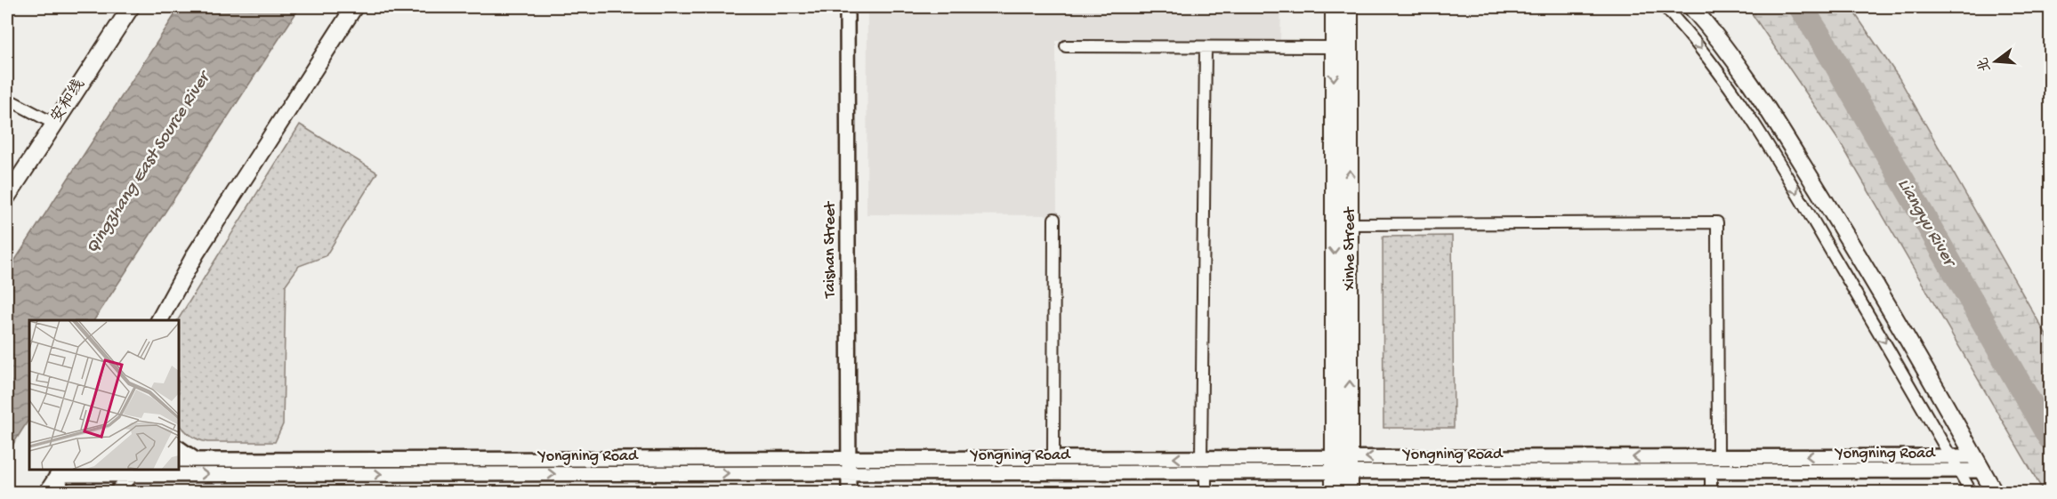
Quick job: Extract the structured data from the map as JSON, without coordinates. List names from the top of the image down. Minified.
{"streets":{"main road":["安和线","Xinhe Street"],"street":["Taishan Street","Yongning Road"]},"crossings":[["Xinhe Street","Yongning Road"],["Taishan Street","Yongning Road"]],"water":["Qingzhang East Source River","Liangyu River"],"north":"left"}
